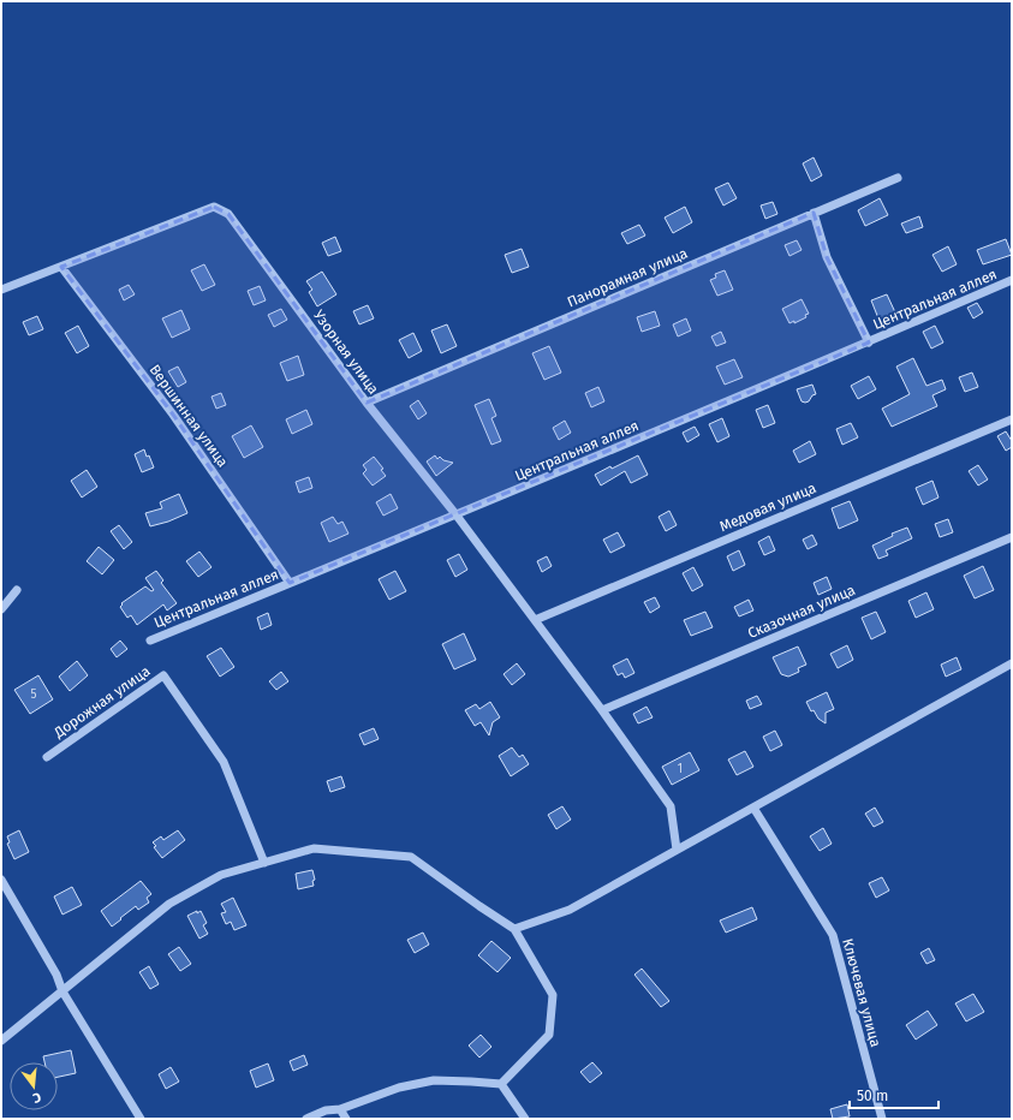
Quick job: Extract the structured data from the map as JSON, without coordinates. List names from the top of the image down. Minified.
{"streets":{"street":["Панорамная улица","Центральная аллея","Узорная улица","Вершинная улица","Медовая улица","Сказочная улица","Дорожная улица","Ключевая улица"]},"crossings":[["Панорамная улица","Узорная улица"],["Центральная аллея","Узорная улица"],["Центральная аллея","Вершинная улица"],["Узорная улица","Вершинная улица"],["Узорная улица","Медовая улица"],["Узорная улица","Сказочная улица"]],"house_numbers":["5","1"],"scale_bar":"50 m","north":"bottom"}
